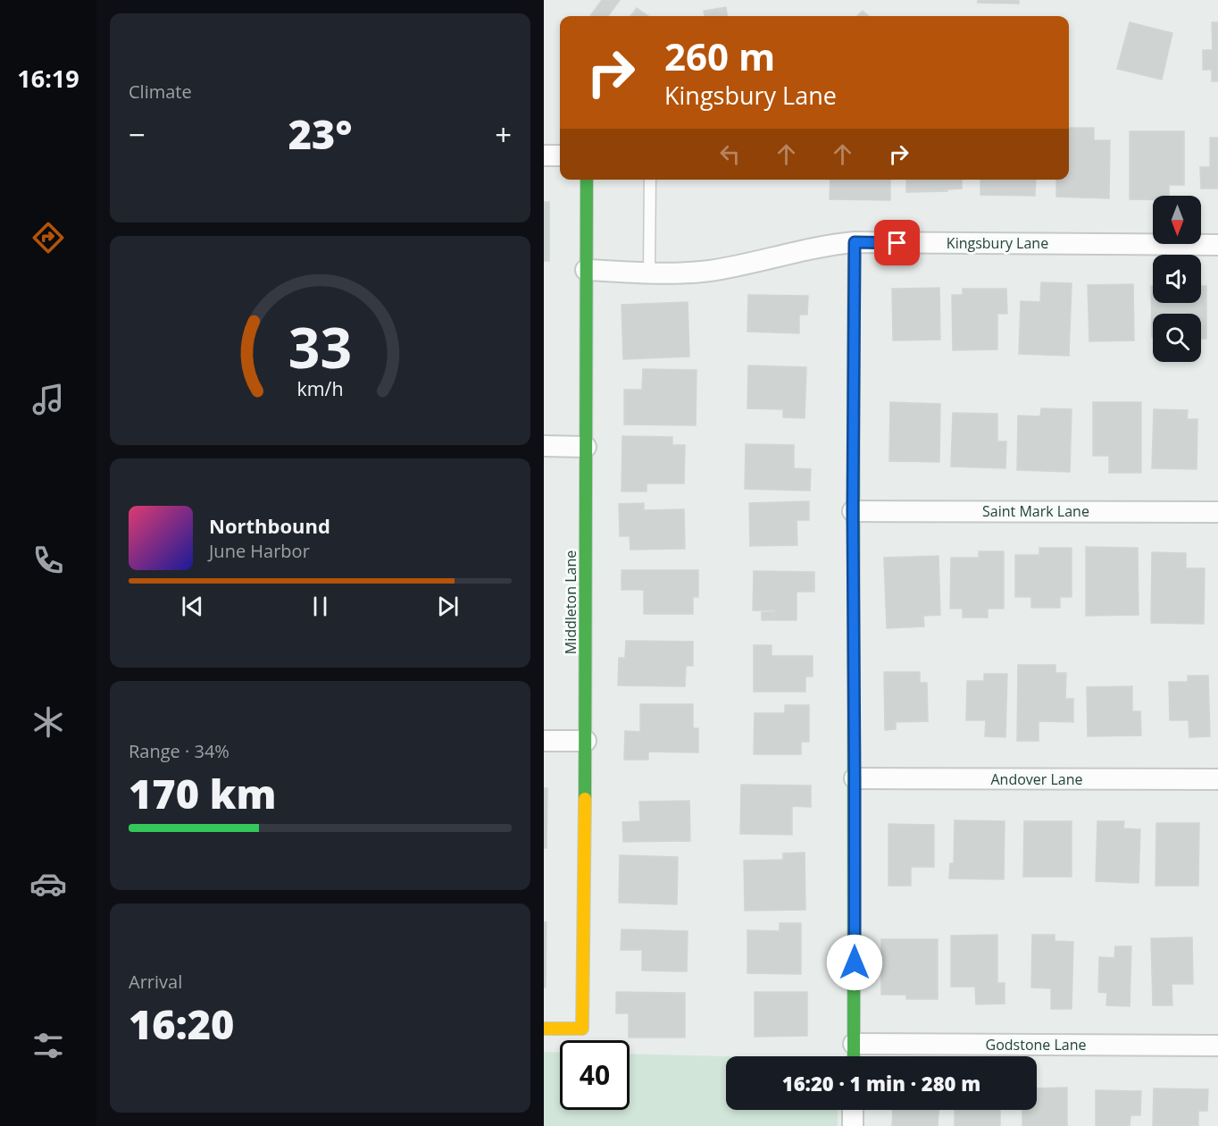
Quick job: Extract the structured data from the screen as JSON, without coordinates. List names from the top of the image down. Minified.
{"streets":{"street":["Kingsbury Lane","Saint Mark Lane","Middleton Lane","Andover Lane","Godstone Lane"]},"crossings":[["Kingsbury Lane","Middleton Lane"]],"north":"bottom","page":{"tabs":"16:19","tile":["Climate",["Range · 34%","170 km"],["Arrival","16:20"]],"turn":["260 m","Kingsbury Lane"],"heat":["−","23°","+"],"song":["Northbound","June Harbor"],"limit":"40","trip":"16:20 · 1 min · 280 m","gauge":["33","km/h"]}}
